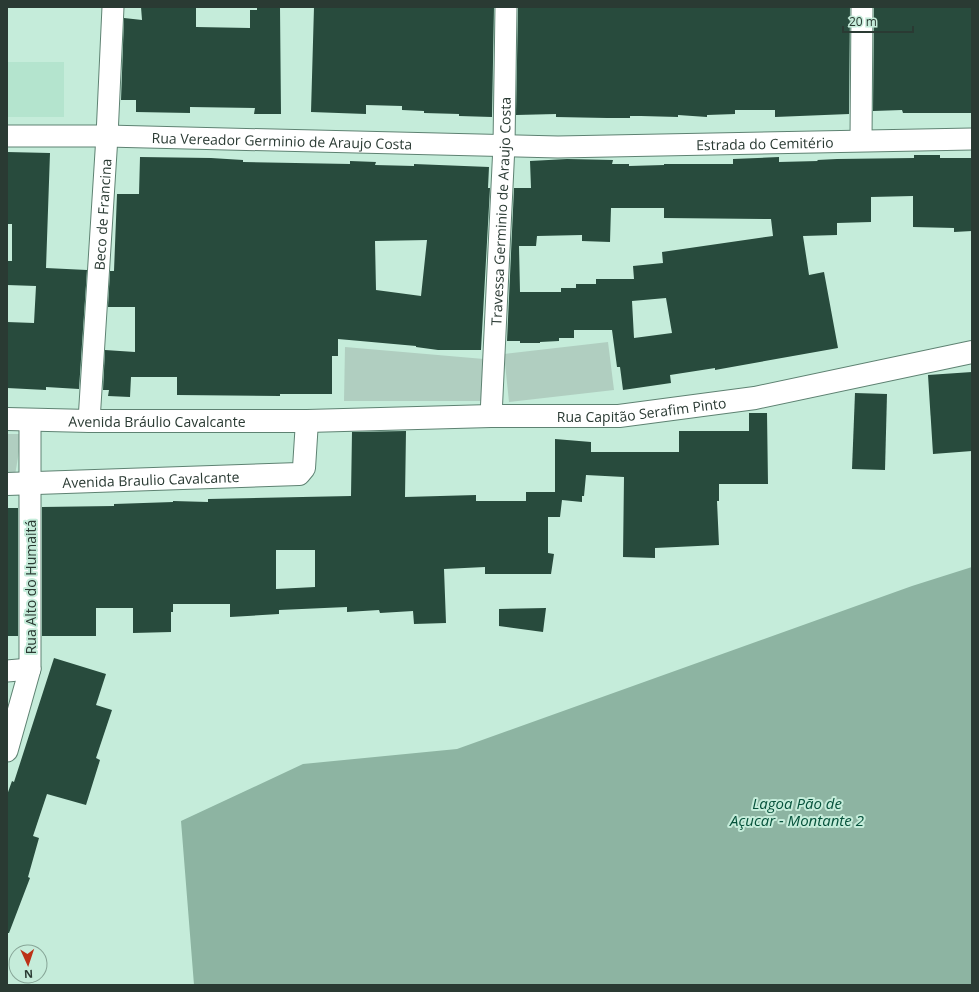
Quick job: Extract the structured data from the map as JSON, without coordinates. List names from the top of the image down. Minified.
{"streets":{"street":["Rua Vereador Germinio de Araujo Costa","Estrada do Cemitério","Travessa Germinio de Araujo Costa","Beco de Francina","Rua Capitão Serafim Pinto","Avenida Bráulio Cavalcante","Avenida Braulio Cavalcante","Rua Alto do Humaitá"]},"crossings":[["Rua Vereador Germinio de Araujo Costa","Estrada do Cemitério"],["Rua Vereador Germinio de Araujo Costa","Travessa Germinio de Araujo Costa"],["Rua Vereador Germinio de Araujo Costa","Beco de Francina"],["Travessa Germinio de Araujo Costa","Rua Capitão Serafim Pinto"],["Beco de Francina","Avenida Bráulio Cavalcante"],["Rua Capitão Serafim Pinto","Avenida Bráulio Cavalcante"],["Rua Capitão Serafim Pinto","Avenida Braulio Cavalcante"],["Avenida Bráulio Cavalcante","Avenida Braulio Cavalcante"],["Avenida Bráulio Cavalcante","Rua Alto do Humaitá"],["Avenida Braulio Cavalcante","Rua Alto do Humaitá"]],"water":["Lagoa Pão de Açucar - Montante 2"],"scale_bar":"20 m","north":"bottom"}
